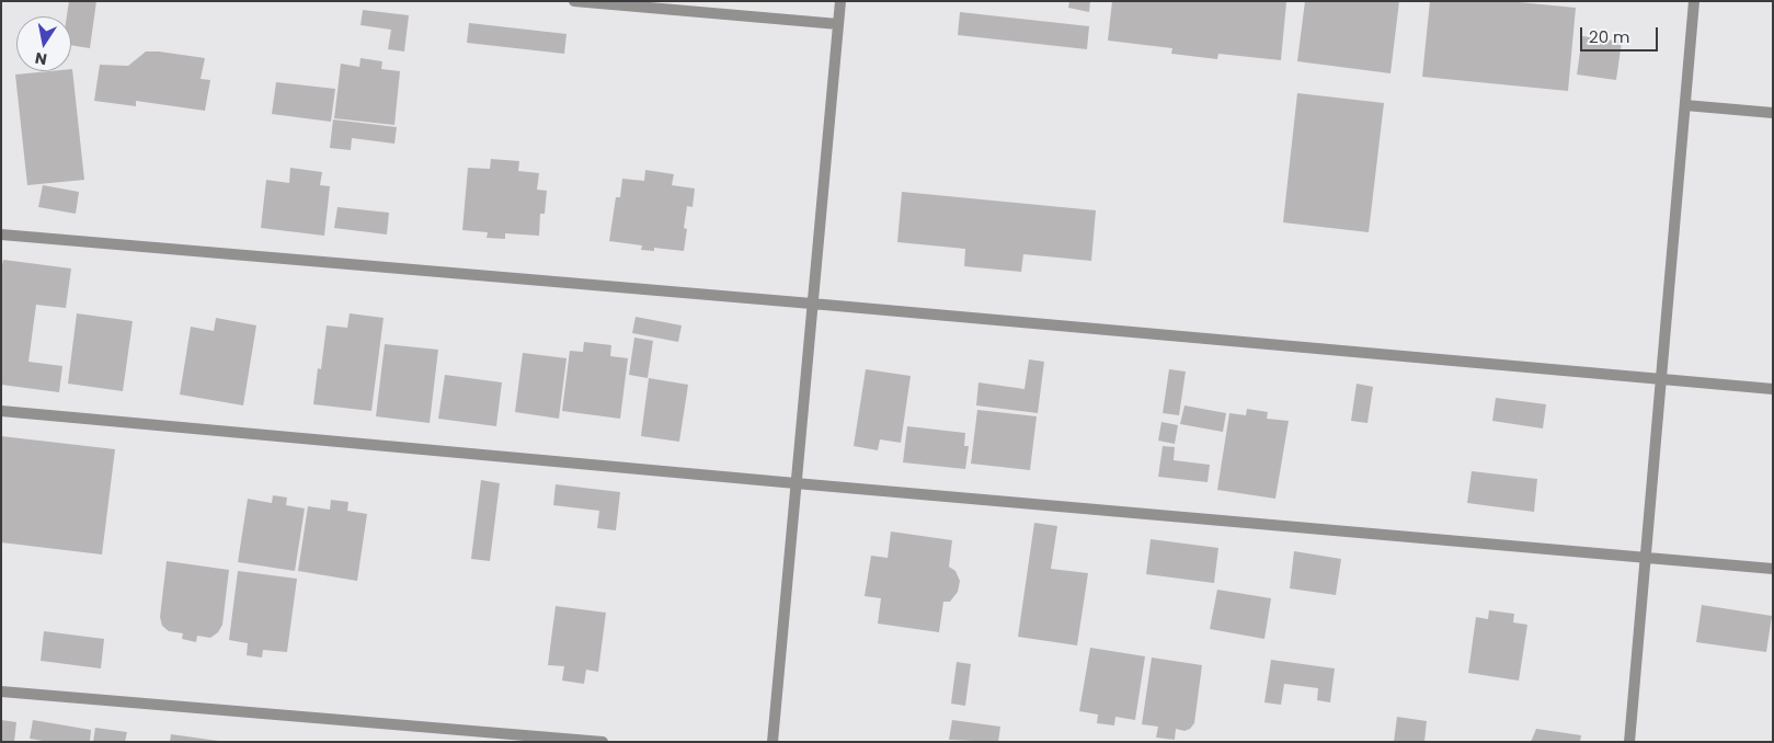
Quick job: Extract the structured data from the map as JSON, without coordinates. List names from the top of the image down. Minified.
{"scale_bar":"20 m","north":"bottom"}
